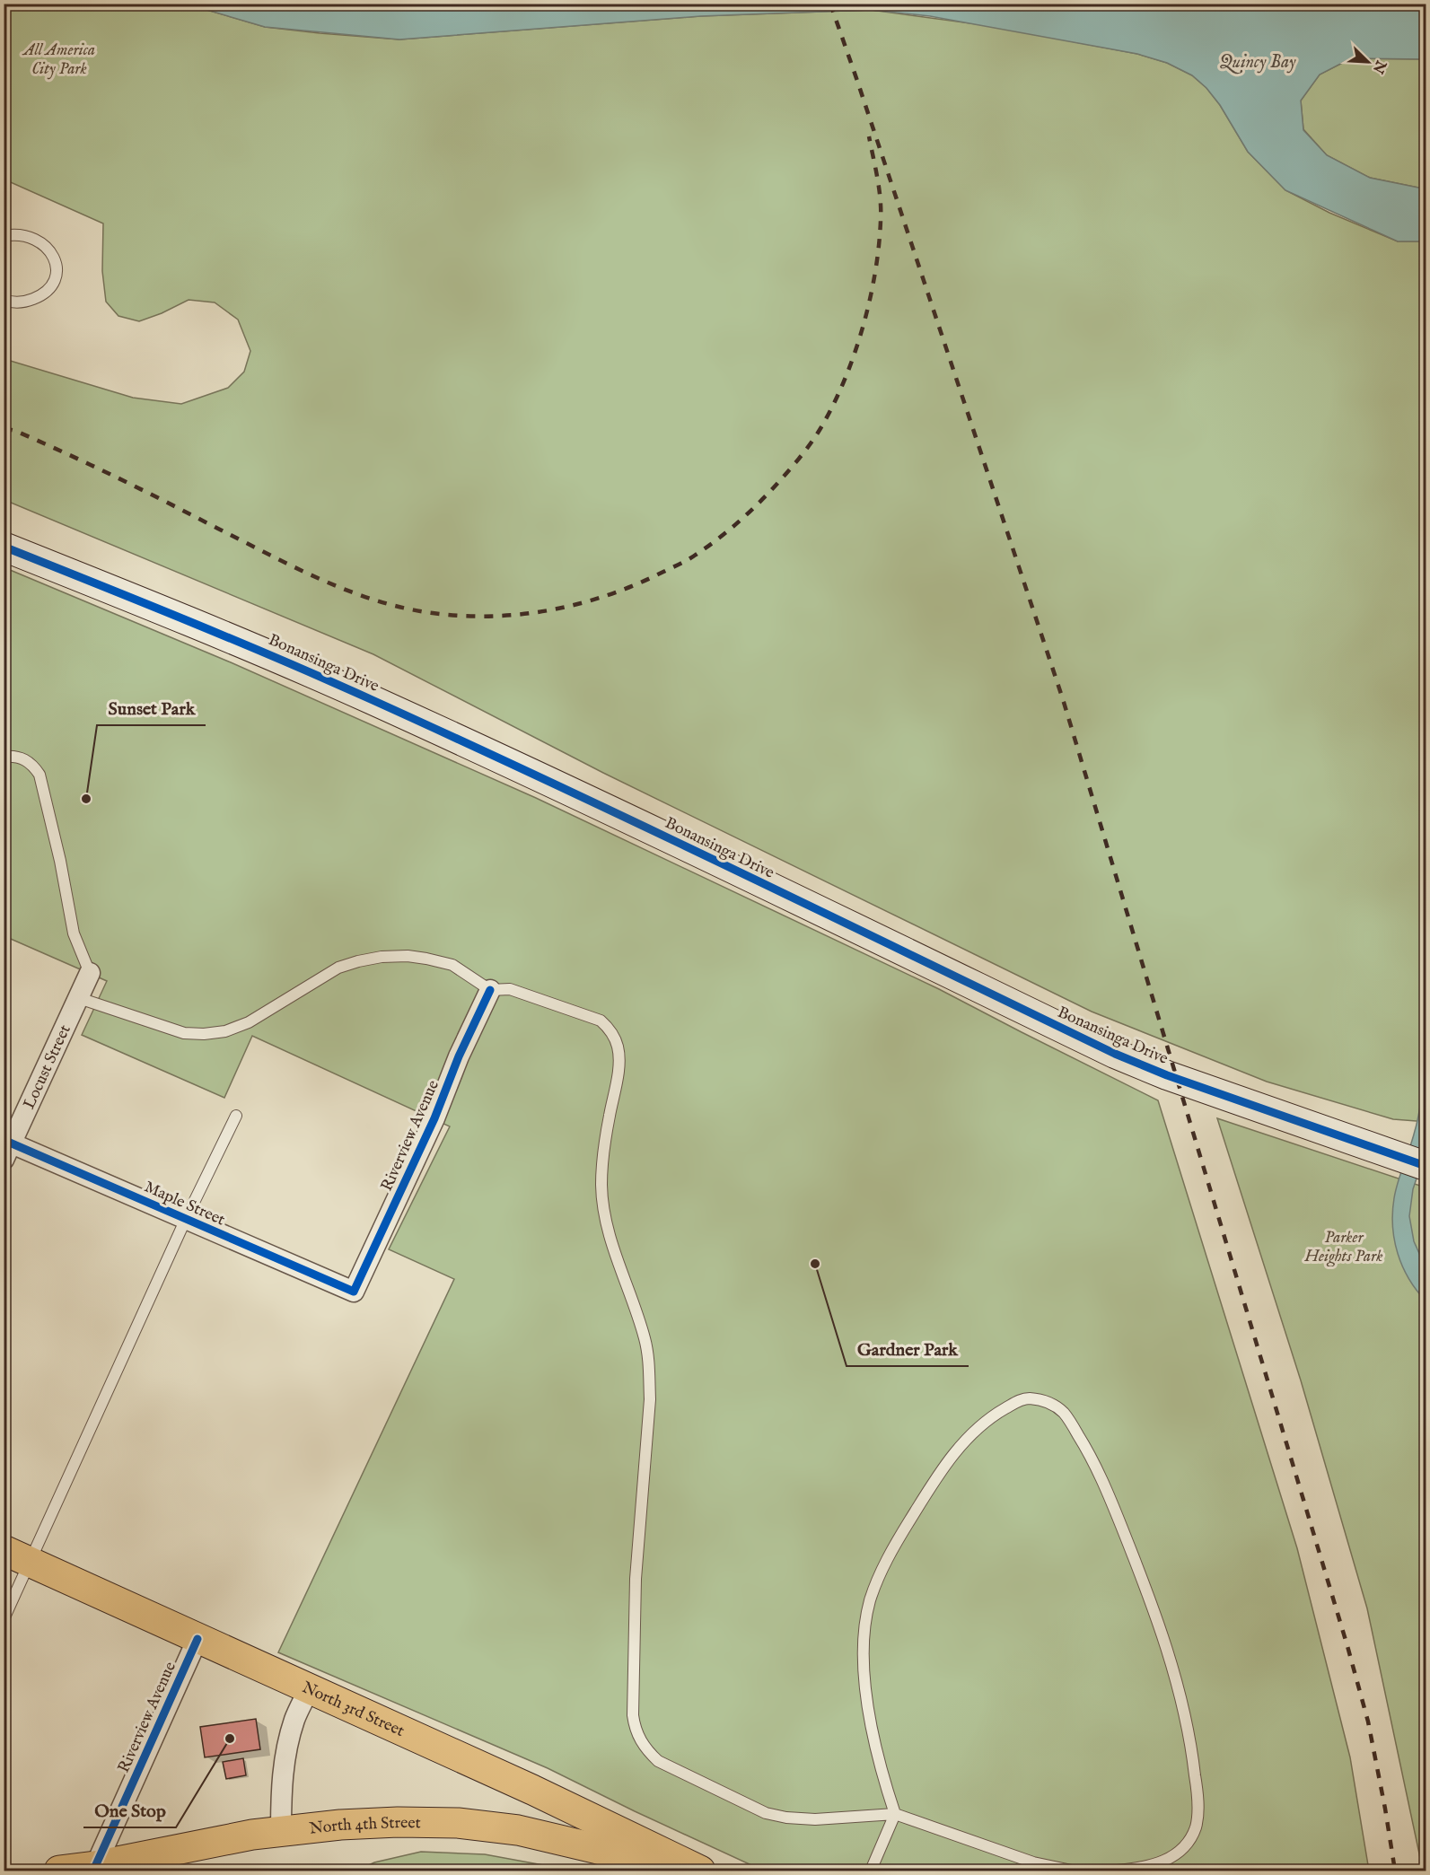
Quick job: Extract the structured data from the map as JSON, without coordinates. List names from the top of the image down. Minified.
{"streets":{"highway":["North 3rd Street","North 4th Street"],"street":["Bonansinga Drive","Locust Street","Riverview Avenue","Maple Street"]},"crossings":[["Locust Street","Maple Street"],["Riverview Avenue","Maple Street"],["Riverview Avenue","North 3rd Street"],["Riverview Avenue","North 4th Street"]],"water":["Quincy Bay"],"parks":["All America City Park","Parker Heights Park"],"places":["Sunset Park","Gardner Park","One Stop"],"north":"bottom right"}
